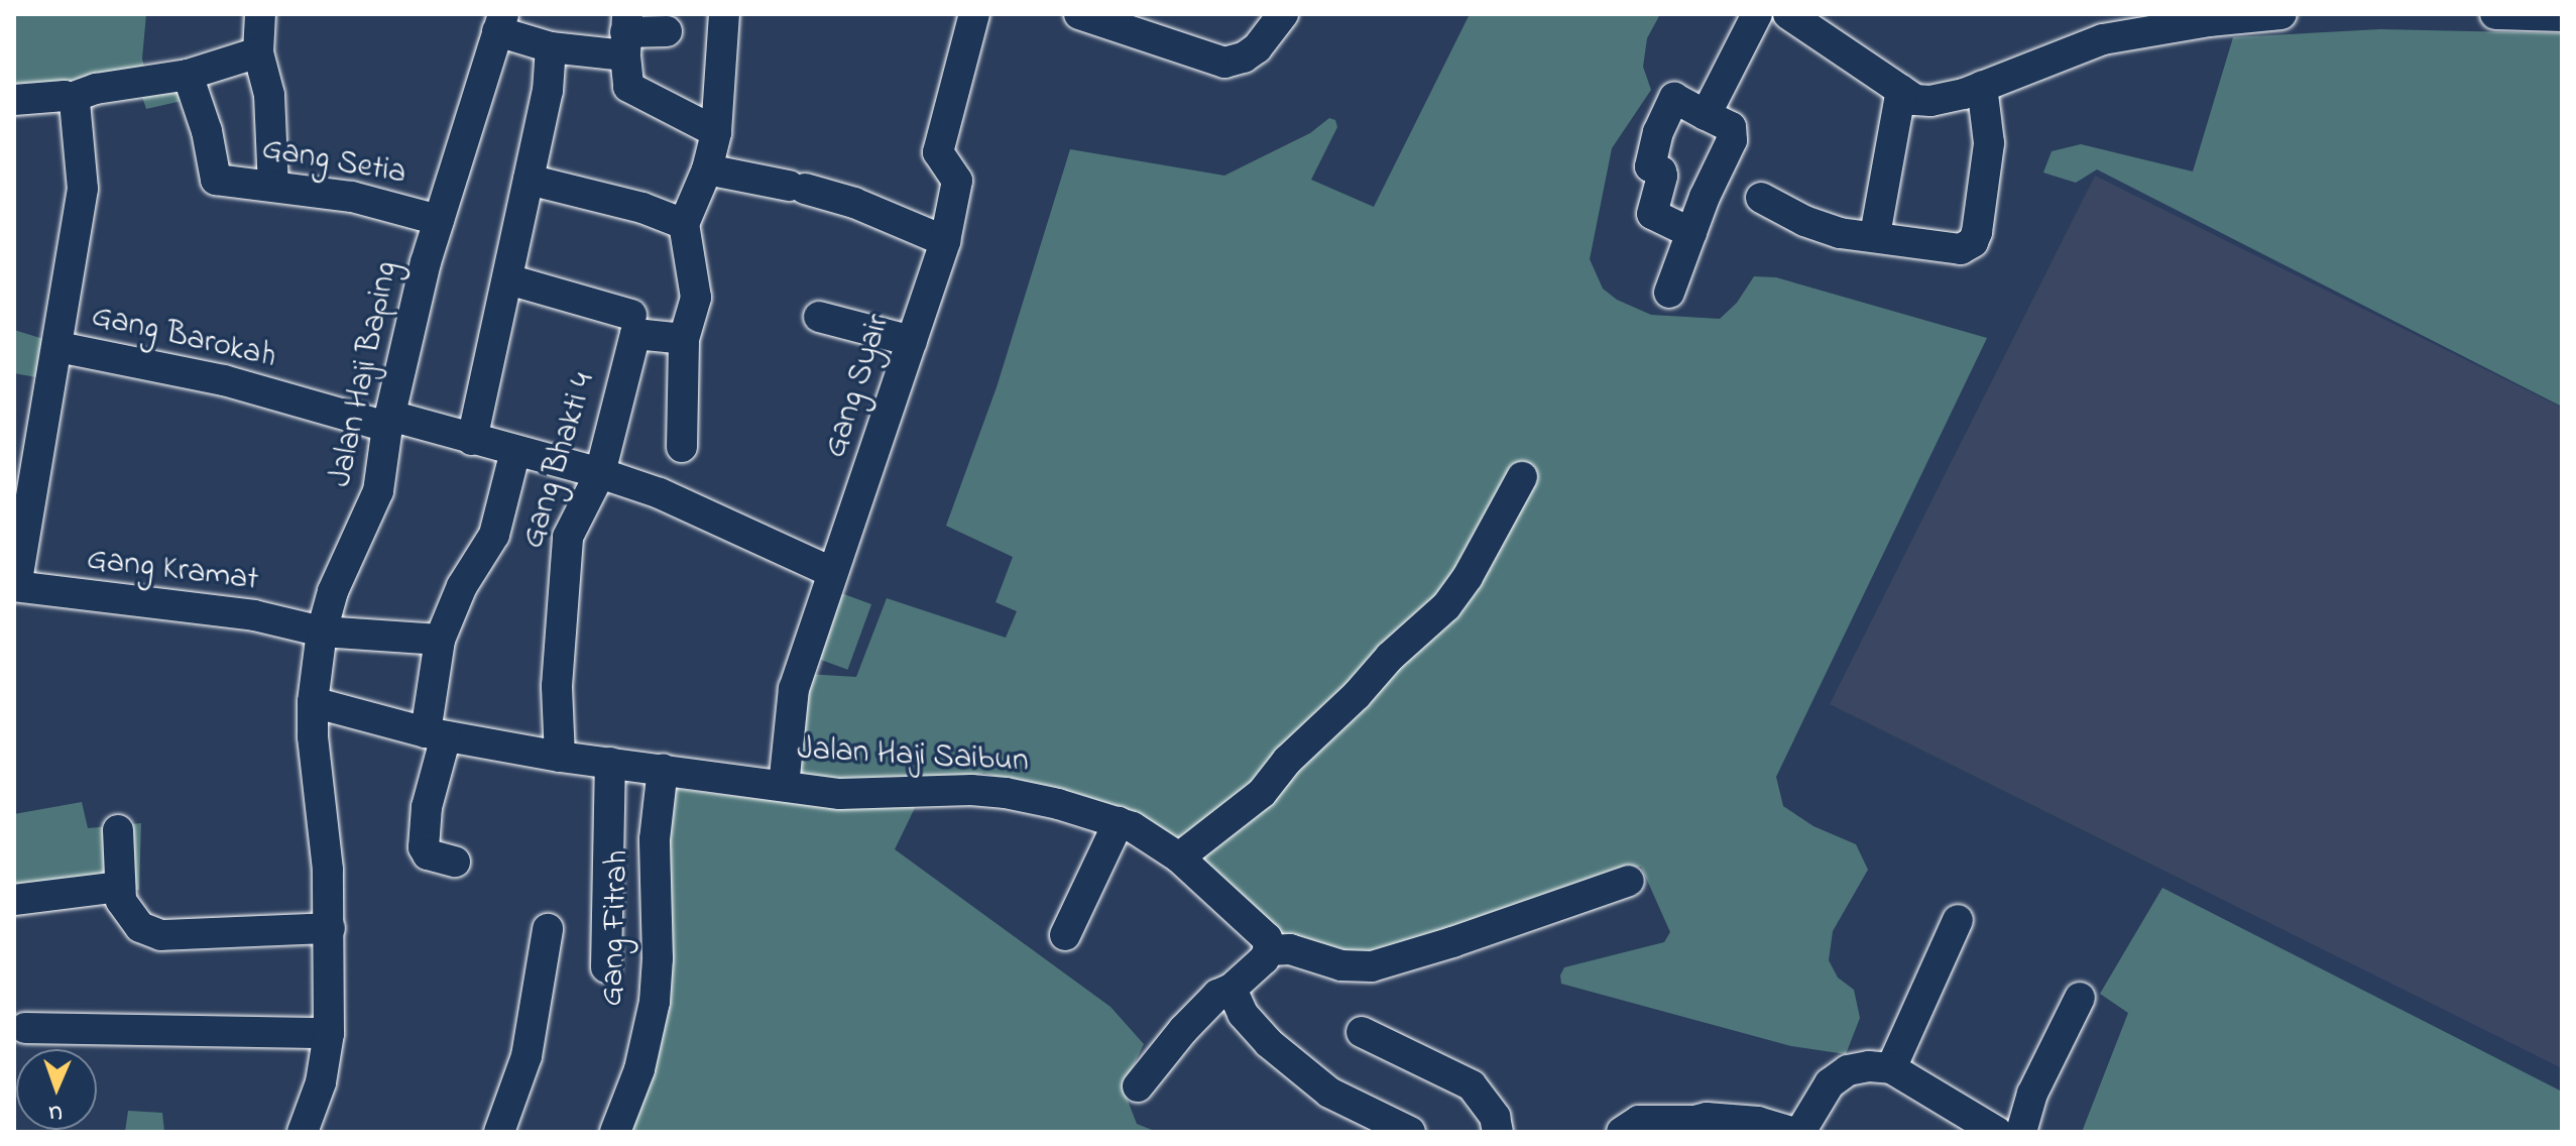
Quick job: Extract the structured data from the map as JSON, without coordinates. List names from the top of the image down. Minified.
{"streets":{"street":["Gang Setia","Gang Barokah","Jalan Haji Baping","Gang Syair","Gang Bhakti 4","Gang Kramat","Jalan Haji Saibun","Gang Fitrah"]},"crossings":[["Gang Setia","Jalan Haji Baping"],["Gang Barokah","Jalan Haji Baping"],["Gang Barokah","Gang Syair"],["Gang Barokah","Gang Bhakti 4"],["Gang Barokah","Gang Kramat"],["Jalan Haji Baping","Gang Kramat"],["Jalan Haji Baping","Jalan Haji Saibun"],["Gang Syair","Jalan Haji Saibun"],["Gang Bhakti 4","Jalan Haji Saibun"],["Jalan Haji Saibun","Gang Fitrah"]],"north":"bottom"}
